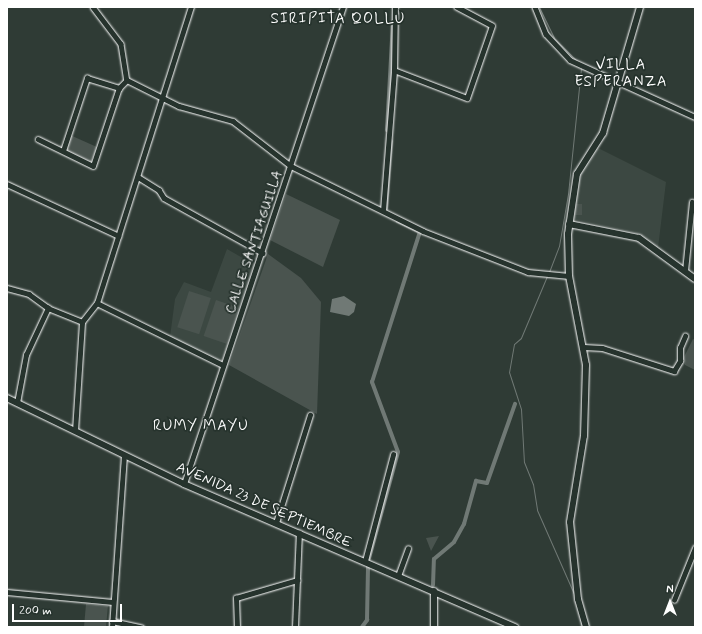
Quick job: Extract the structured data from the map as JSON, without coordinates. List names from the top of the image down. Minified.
{"streets":{"main road":["AVENIDA 23 DE SEPTIEMBRE"],"street":["CALLE SANTIAGUILLA"]},"crossings":[["CALLE SANTIAGUILLA","AVENIDA 23 DE SEPTIEMBRE"]],"districts":["SIRIPITA QOLLU","VILLA ESPERANZA","RUMY MAYU"],"scale_bar":"200 m","north":"top"}
